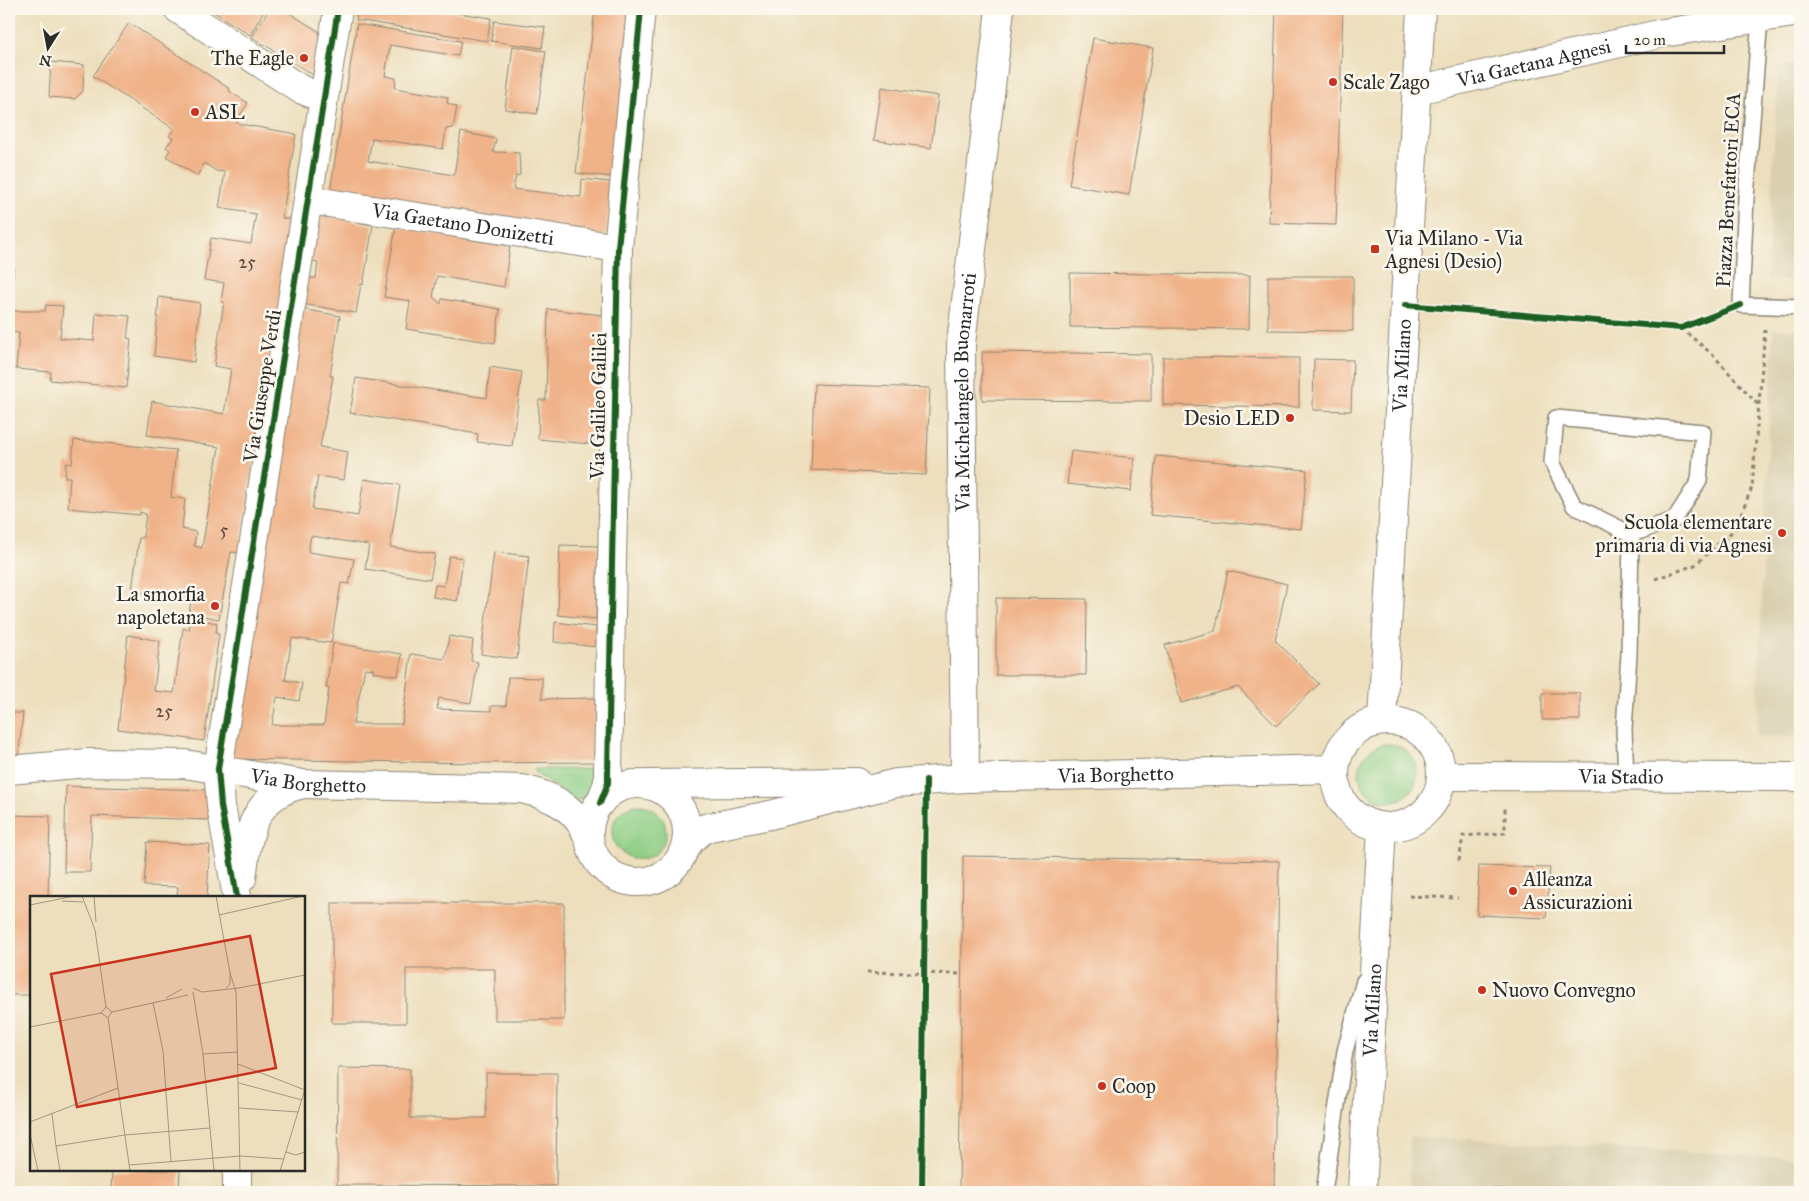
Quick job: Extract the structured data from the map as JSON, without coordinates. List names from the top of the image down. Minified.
{"streets":{"street":["Via Gaetana Agnesi","Via Gaetano Donizetti","Via Milano","Via Giuseppe Verdi","Via Michelangelo Buonarroti","Via Galileo Galilei","Via Borghetto","Via Stadio"],"lane":["Piazza Benefattori ECA"]},"crossings":[["Via Gaetana Agnesi","Piazza Benefattori ECA"],["Via Gaetana Agnesi","Via Milano"],["Via Gaetano Donizetti","Via Giuseppe Verdi"],["Via Gaetano Donizetti","Via Galileo Galilei"],["Via Milano","Via Borghetto"],["Via Milano","Via Stadio"],["Via Giuseppe Verdi","Via Borghetto"],["Via Michelangelo Buonarroti","Via Borghetto"],["Via Galileo Galilei","Via Borghetto"],["Via Borghetto","Via Stadio"]],"places":{"other":["The Eagle","Scale Zago","ASL","Desio LED","Scuola elementare primaria di via Agnesi","La smorfia napoletana","Alleanza Assicurazioni","Nuovo Convegno","Coop"],"transit":["Via Milano - Via Agnesi (Desio)"]},"house_numbers":["25","5","25"],"scale_bar":"20 m","north":"bottom"}
